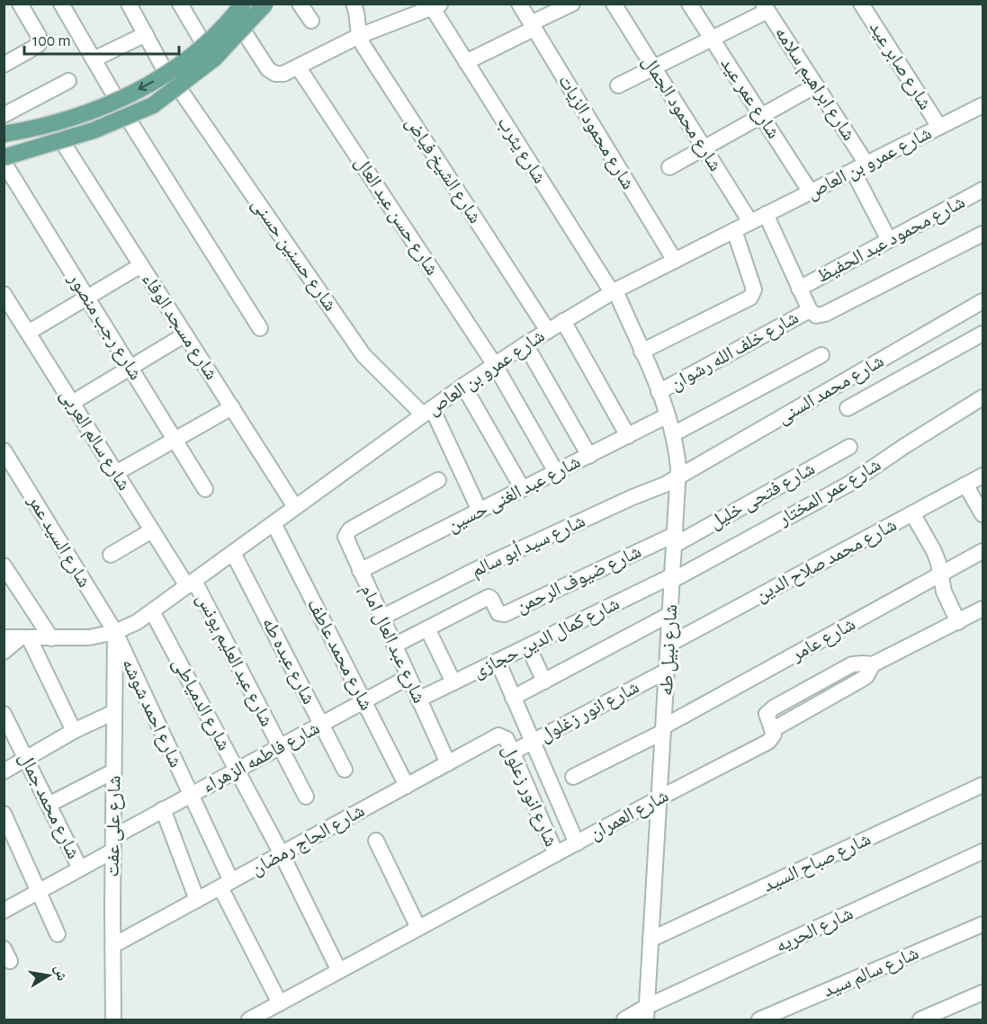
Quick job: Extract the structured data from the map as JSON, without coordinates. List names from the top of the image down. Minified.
{"streets":{"street":["شارع صابر عيد","شارع ابراهيم سلامه","شارع عمر عيد","شارع محمود الجمال","شارع محمود الزيات","شارع يثرب","شارع عمرو بن العاص","شارع الشيخ فياض","شارع حسن عبد العال","شارع محمود عبد الحفيظ","شارع حسنين حسنى","شارع رجب منصور","شارع مسجد الوفاء","شارع خلف الله رشوان","شارع محمد السنى","شارع سالم العربى","شارع عمر المختار","شارع عبد الغنى حسين","شارع فتحى خليل","شارع السيد عمر","شارع سيد أبو سالم","شارع محمد صلاح الدين","شارع ضيوف الرحمن","شارع كمال الدين حجازى","شارع عامر","شارع عبد العال امام","شارع نبيل طه","شارع محمد عاطف","شارع عبد العليم يونس","شارع عبده طه","شارع الدمياطى","شارع انور زغلول","شارع احمد شوشه","شارع فاطمه الزهراء","شارع انور زعلول","شارع محمد جمال","شارع العمران","شارع على عفت","شارع الحاج رمضان","شارع صباح السيد","شارع الحريه","شارع سالم سيد"]},"crossings":[["شارع صابر عيد","شارع عمرو بن العاص"],["شارع ابراهيم سلامه","شارع عمرو بن العاص"],["شارع ابراهيم سلامه","شارع محمود عبد الحفيظ"],["شارع عمر عيد","شارع عمرو بن العاص"],["شارع محمود الجمال","شارع عمرو بن العاص"],["شارع محمود الزيات","شارع عمرو بن العاص"],["شارع يثرب","شارع عمرو بن العاص"],["شارع يثرب","شارع نبيل طه"],["شارع عمرو بن العاص","شارع الشيخ فياض"],["شارع عمرو بن العاص","شارع حسن عبد العال"],["شارع عمرو بن العاص","شارع حسنين حسنى"],["شارع عمرو بن العاص","شارع مسجد الوفاء"],["شارع عمرو بن العاص","شارع سالم العربى"],["شارع عمرو بن العاص","شارع السيد عمر"],["شارع عمرو بن العاص","شارع نبيل طه"],["شارع عمرو بن العاص","شارع محمد عاطف"],["شارع عمرو بن العاص","شارع عبد العليم يونس"],["شارع عمرو بن العاص","شارع عبده طه"],["شارع عمرو بن العاص","شارع الدمياطى"],["شارع عمرو بن العاص","شارع احمد شوشه"],["شارع عمرو بن العاص","شارع على عفت"],["شارع حسن عبد العال","شارع عبد الغنى حسين"],["شارع حسنين حسنى","شارع عبد الغنى حسين"],["شارع خلف الله رشوان","شارع نبيل طه"],["شارع محمد السنى","شارع سيد أبو سالم"],["شارع محمد السنى","شارع نبيل طه"],["شارع سالم العربى","شارع عبد العليم يونس"],["شارع عمر المختار","شارع كمال الدين حجازى"],["شارع عمر المختار","شارع نبيل طه"],["شارع عبد الغنى حسين","شارع عبد العال امام"],["شارع عبد الغنى حسين","شارع نبيل طه"],["شارع فتحى خليل","شارع ضيوف الرحمن"],["شارع فتحى خليل","شارع نبيل طه"],["شارع السيد عمر","شارع احمد شوشه"],["شارع السيد عمر","شارع على عفت"],["شارع سيد أبو سالم","شارع عبد العال امام"],["شارع سيد أبو سالم","شارع نبيل طه"],["شارع محمد صلاح الدين","شارع نبيل طه"],["شارع ضيوف الرحمن","شارع نبيل طه"],["شارع كمال الدين حجازى","شارع عبد العال امام"],["شارع كمال الدين حجازى","شارع نبيل طه"],["شارع عامر","شارع نبيل طه"],["شارع عبد العال امام","شارع فاطمه الزهراء"],["شارع عبد العال امام","شارع الحاج رمضان"],["شارع نبيل طه","شارع انور زغلول"],["شارع نبيل طه","شارع العمران"],["شارع نبيل طه","شارع صباح السيد"],["شارع نبيل طه","شارع الحريه"],["شارع محمد عاطف","شارع فاطمه الزهراء"],["شارع محمد عاطف","شارع الحاج رمضان"],["شارع عبد العليم يونس","شارع فاطمه الزهراء"],["شارع عبده طه","شارع فاطمه الزهراء"],["شارع الدمياطى","شارع فاطمه الزهراء"],["شارع الدمياطى","شارع العمران"],["شارع الدمياطى","شارع الحاج رمضان"],["شارع انور زغلول","شارع انور زعلول"],["شارع احمد شوشه","شارع فاطمه الزهراء"],["شارع احمد شوشه","شارع العمران"],["شارع احمد شوشه","شارع على عفت"],["شارع احمد شوشه","شارع الحاج رمضان"],["شارع فاطمه الزهراء","شارع محمد جمال"],["شارع فاطمه الزهراء","شارع على عفت"],["شارع انور زعلول","شارع العمران"],["شارع انور زعلول","شارع الحاج رمضان"],["شارع على عفت","شارع الحاج رمضان"]],"scale_bar":"100 m","north":"right"}
